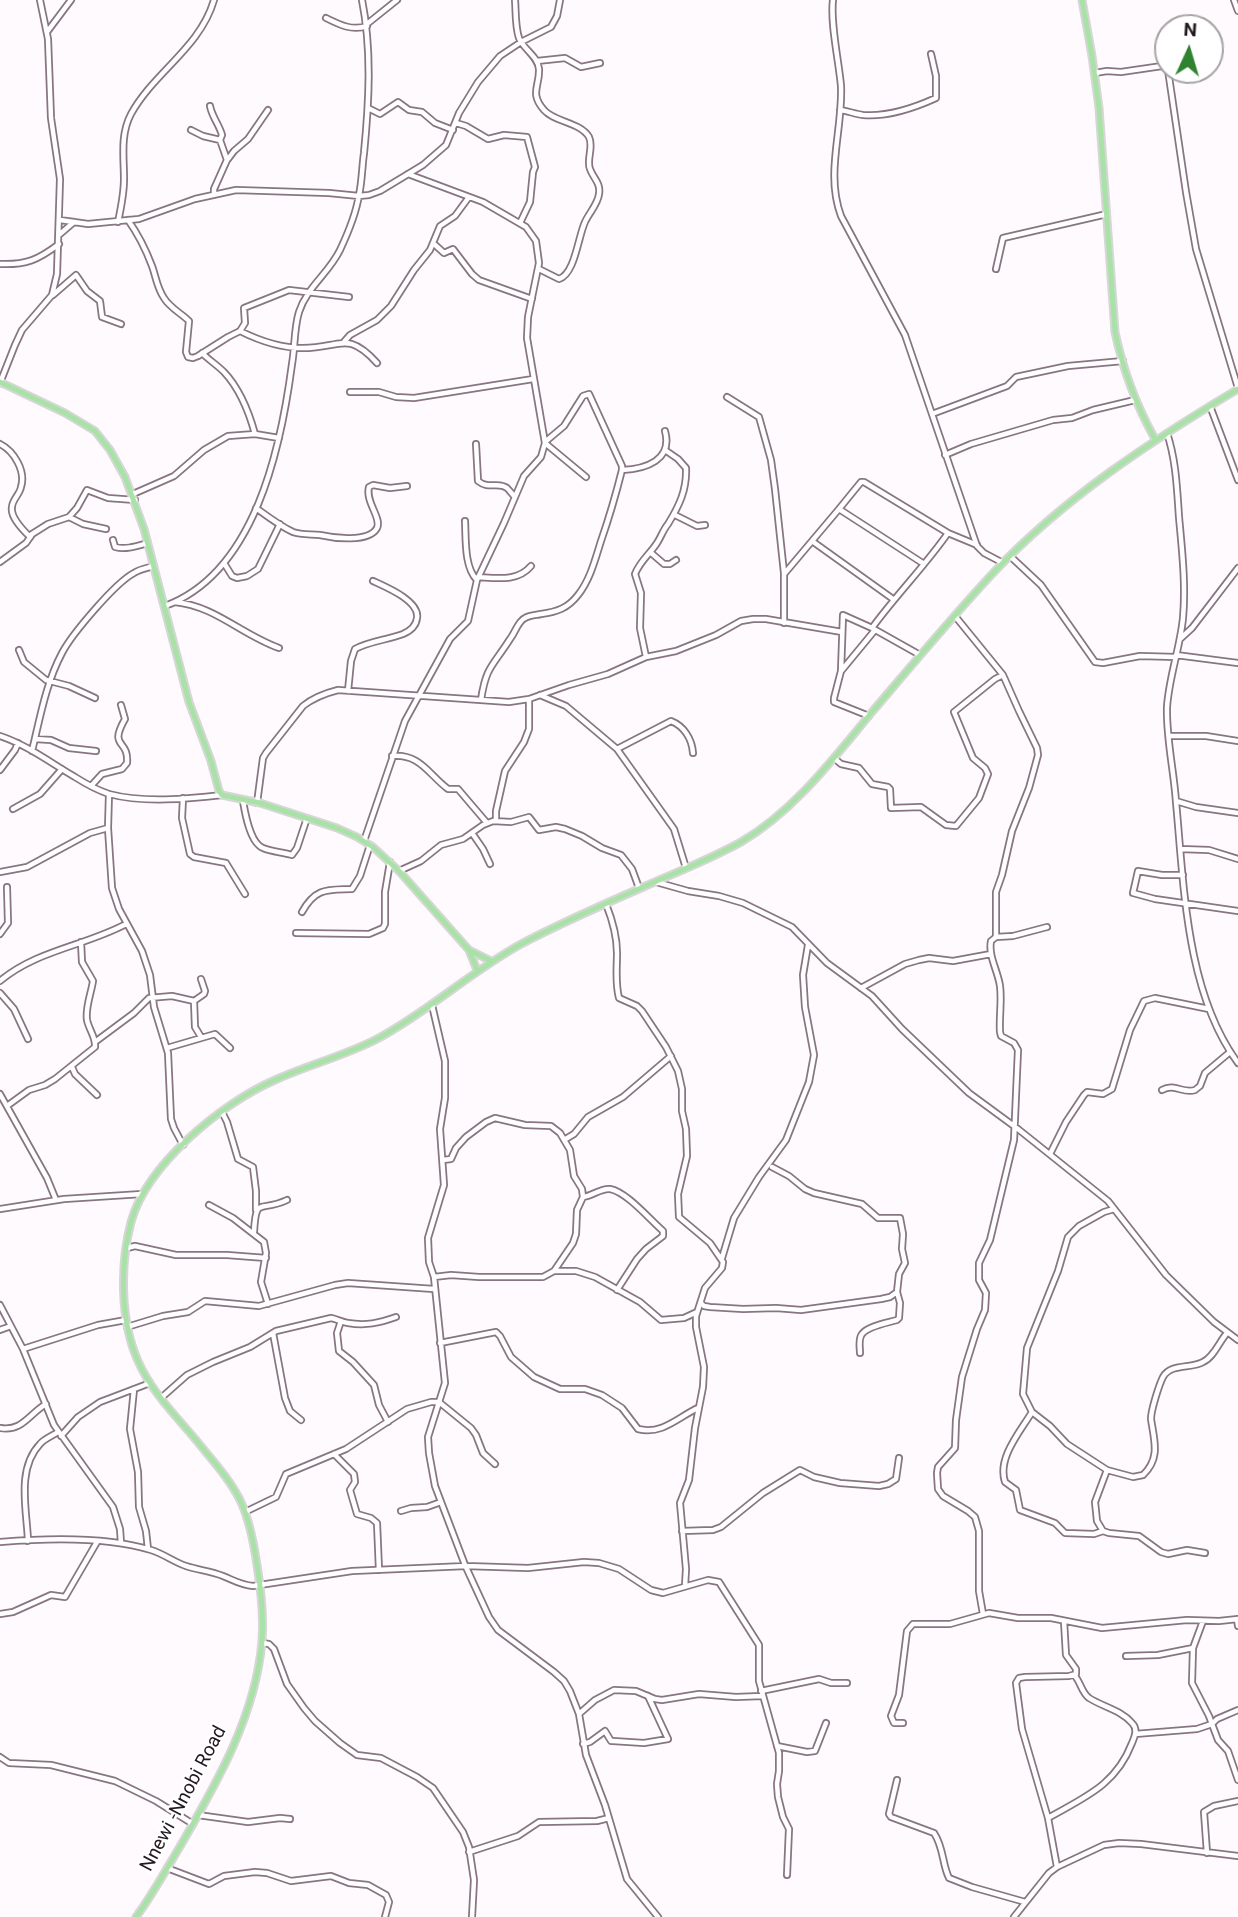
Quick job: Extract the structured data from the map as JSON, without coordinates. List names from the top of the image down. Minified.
{"streets":{"main road":["Nnewi -Nnobi Road"]},"north":"top"}
